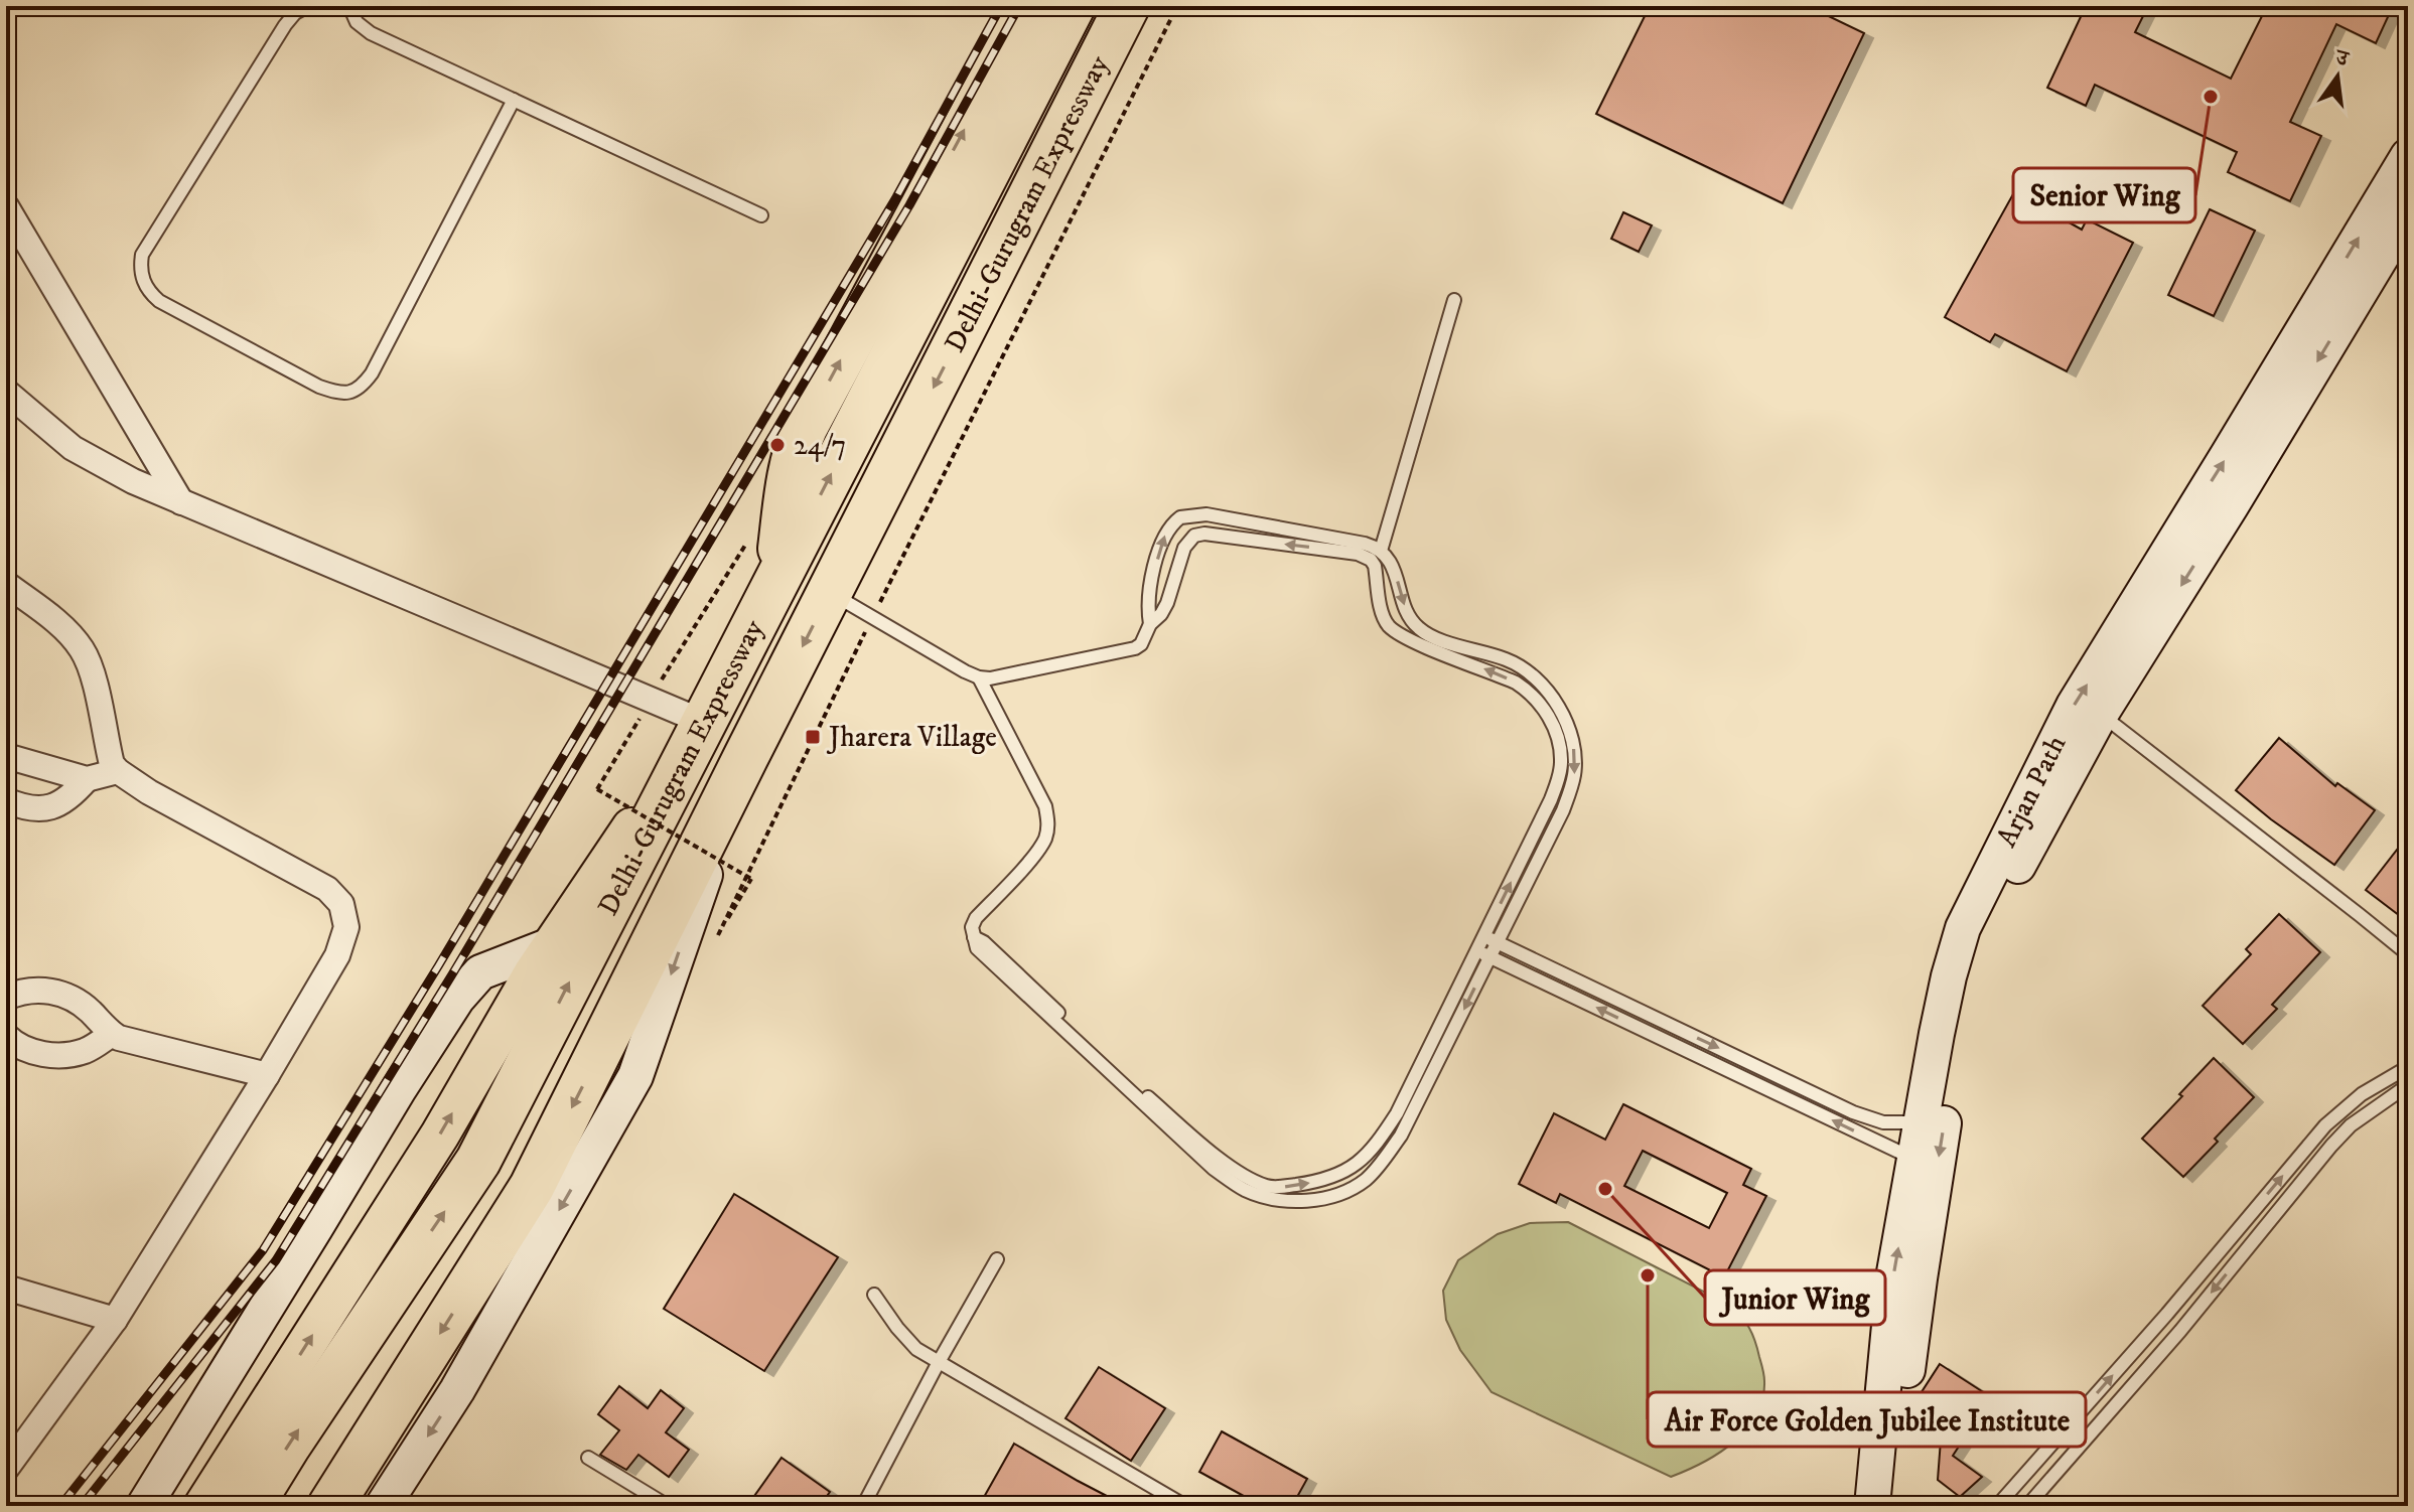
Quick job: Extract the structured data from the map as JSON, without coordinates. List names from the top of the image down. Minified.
{"streets":{"highway":["Delhi-Gurugram Expressway"],"main road":["Arjan Path"]},"places":{"other":["Senior Wing","24/7","Junior Wing","Air Force Golden Jubilee Institute"],"transit":["Jharera Village"]},"north":"top"}
